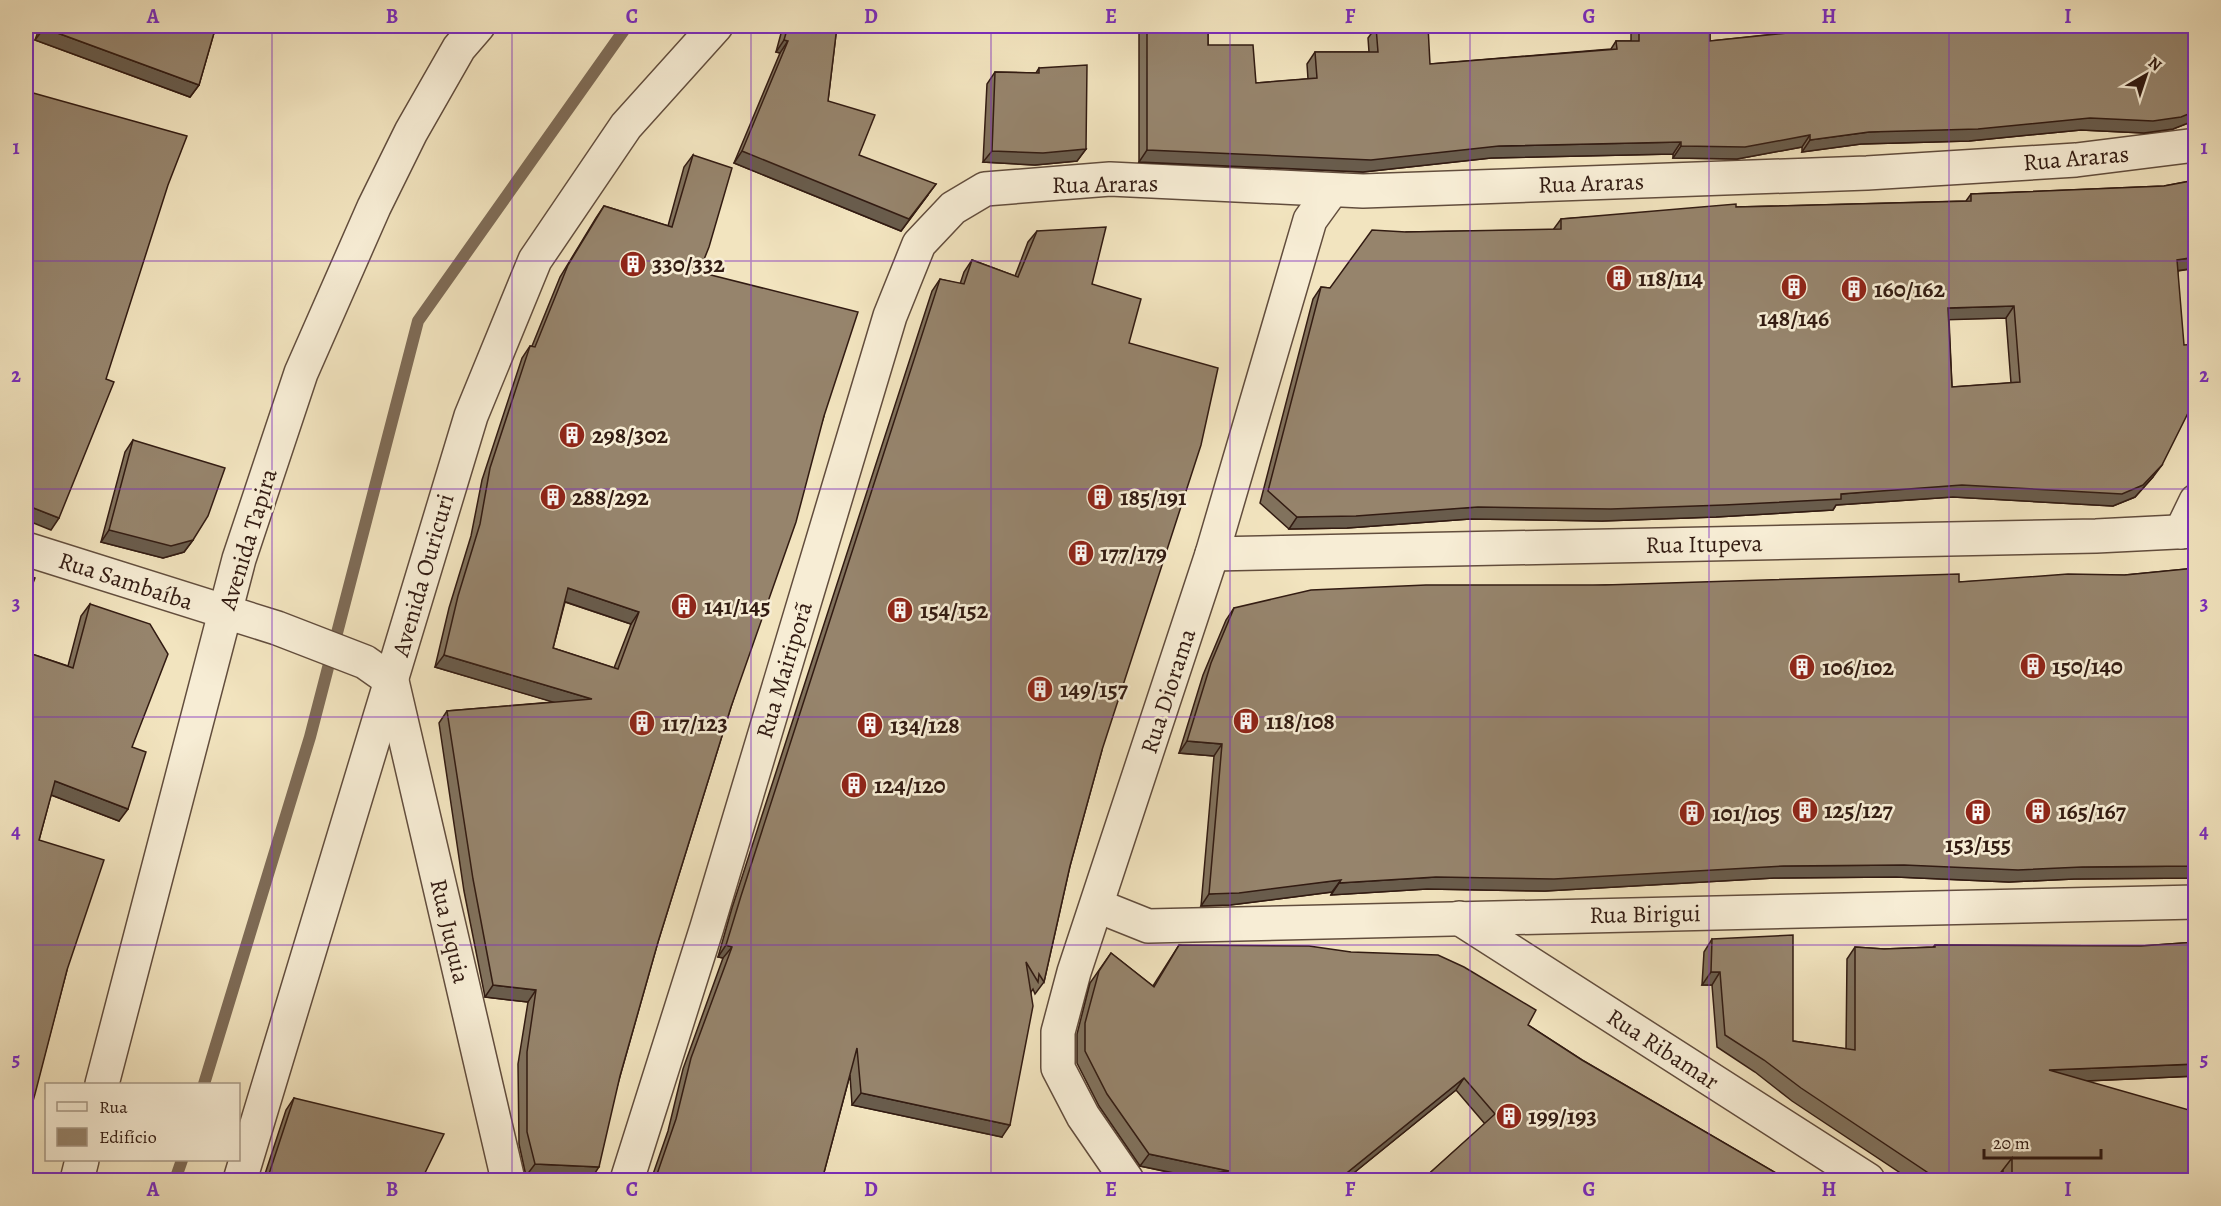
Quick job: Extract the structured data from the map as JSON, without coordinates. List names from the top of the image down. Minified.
{"streets":{"street":["Rua Araras","Avenida Tapira","Rua Itupeva","Avenida Ouricuri","Rua Sambaíba","Rua Mairiporã","Rua Diorama","Rua Birigui","Rua Juquia","Rua Ribamar"]},"crossings":[["Rua Araras","Rua Mairiporã"],["Rua Araras","Rua Diorama"],["Avenida Tapira","Rua Sambaíba"],["Rua Itupeva","Rua Diorama"],["Avenida Ouricuri","Rua Sambaíba"],["Avenida Ouricuri","Rua Juquia"],["Rua Sambaíba","Rua Juquia"],["Rua Diorama","Rua Birigui"],["Rua Birigui","Rua Ribamar"]],"places":{"building":["330/332","118/114","148/146","160/162","298/302","288/292","185/191","177/179","141/145","154/152","150/140","106/102","149/157","118/108","117/123","134/128","124/120","125/127","165/167","153/155","101/105","199/193"]},"legend":["Rua","Edifício"],"scale_bar":"20 m","north":"top right","grid":{"columns":["A","B","C","D","E","F","G","H","I"],"rows":["1","2","3","4","5"]}}
